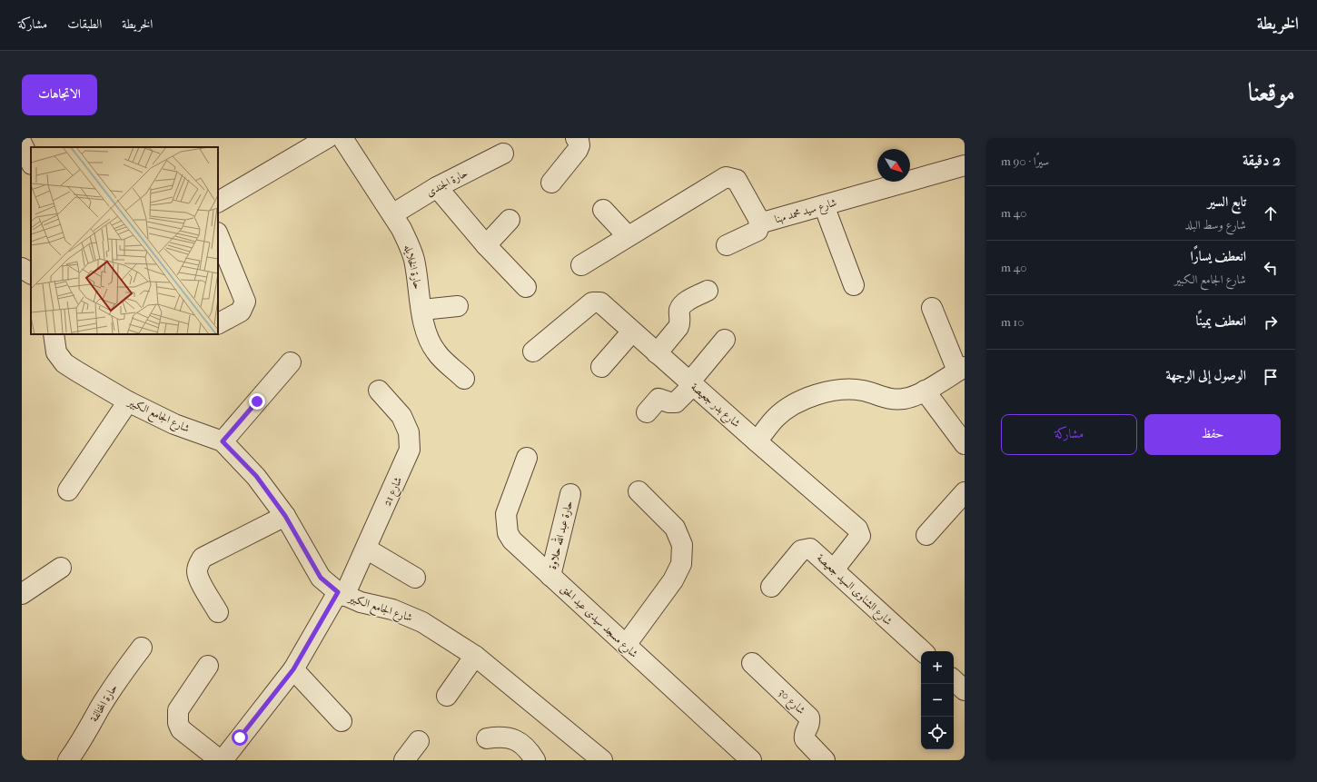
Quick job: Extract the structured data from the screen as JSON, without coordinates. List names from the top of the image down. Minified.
{"streets":{"street":["حارة الجندى","شارع سيد محمد مهنا","حارة الخلايله","شارع بدر جعيصة","شارع الجامع الكبير","شارع 21","حارة عبد الله حلاوة","شارع الشناوى السيد جعيصة","شارع مسجد سيدى عبد الحق","شارع 30","حارة المخالفة"]},"crossings":[["حارة الجندى","حارة الخلايله"],["شارع بدر جعيصة","شارع الشناوى السيد جعيصة"],["شارع الجامع الكبير","شارع 21"],["حارة عبد الله حلاوة","شارع مسجد سيدى عبد الحق"]],"north":"bottom right","page":{"header":"الخريطة","nav":["الخريطة","الطبقات","مشاركة"],"title":"موقعنا","buttons":["الاتجاهات",["حفظ","مشاركة"]],"heading":["2 دقيقة","سيرًا · 90 m"],"list":[["تابع السير","شارع وسط البلد","40 m"],["انعطف يسارًا","شارع الجامع الكبير","40 m"],["انعطف يمينًا","10 m"],"الوصول إلى الوجهة"],"map_buttons":["+","−"]}}
